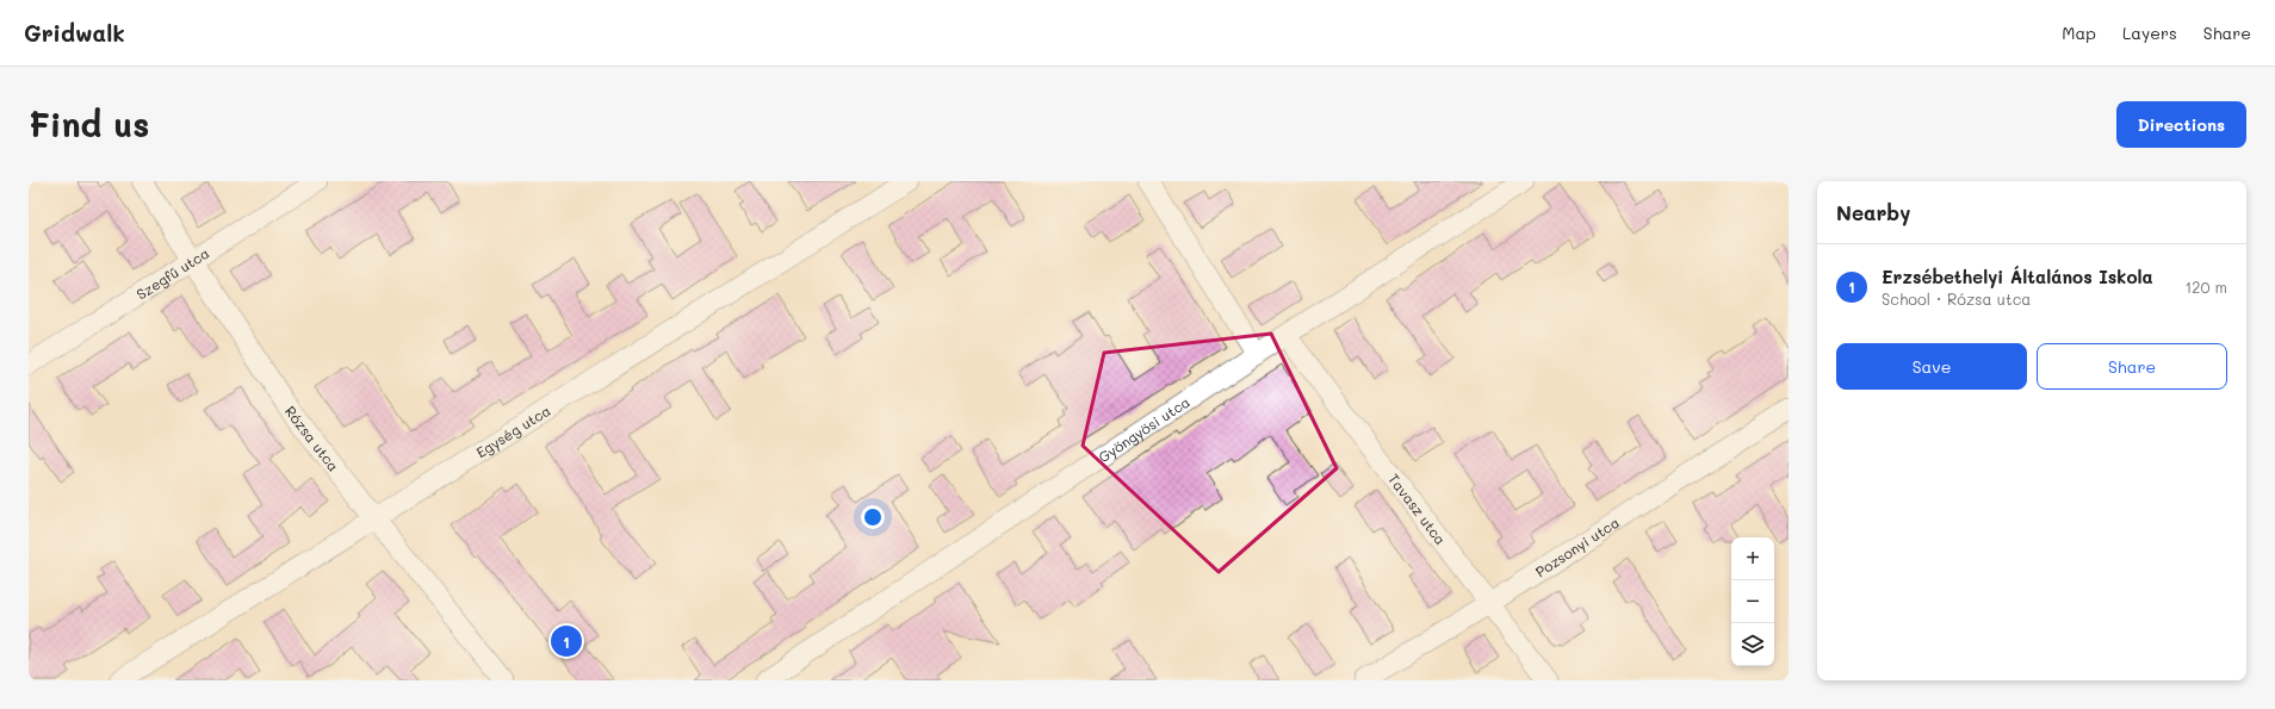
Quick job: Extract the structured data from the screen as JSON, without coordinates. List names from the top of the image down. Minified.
{"streets":{"street":["Szegfű utca","Gyöngyösi utca","Egység utca","Rózsa utca","Tavasz utca","Pozsonyi utca"]},"crossings":[["Szegfű utca","Rózsa utca"],["Gyöngyösi utca","Tavasz utca"],["Egység utca","Rózsa utca"],["Tavasz utca","Pozsonyi utca"]],"page":{"header":"Gridwalk","nav":["Map","Layers","Share"],"buttons":["Directions",["Save","Share"]],"title":"Find us","heading":"Nearby","list":[{"mark":"1","name":"Erzsébethelyi Általános Iskola","note":"School · Rózsa utca","value":"120 m"}],"map_buttons":["+","−"],"pins":"1"}}
